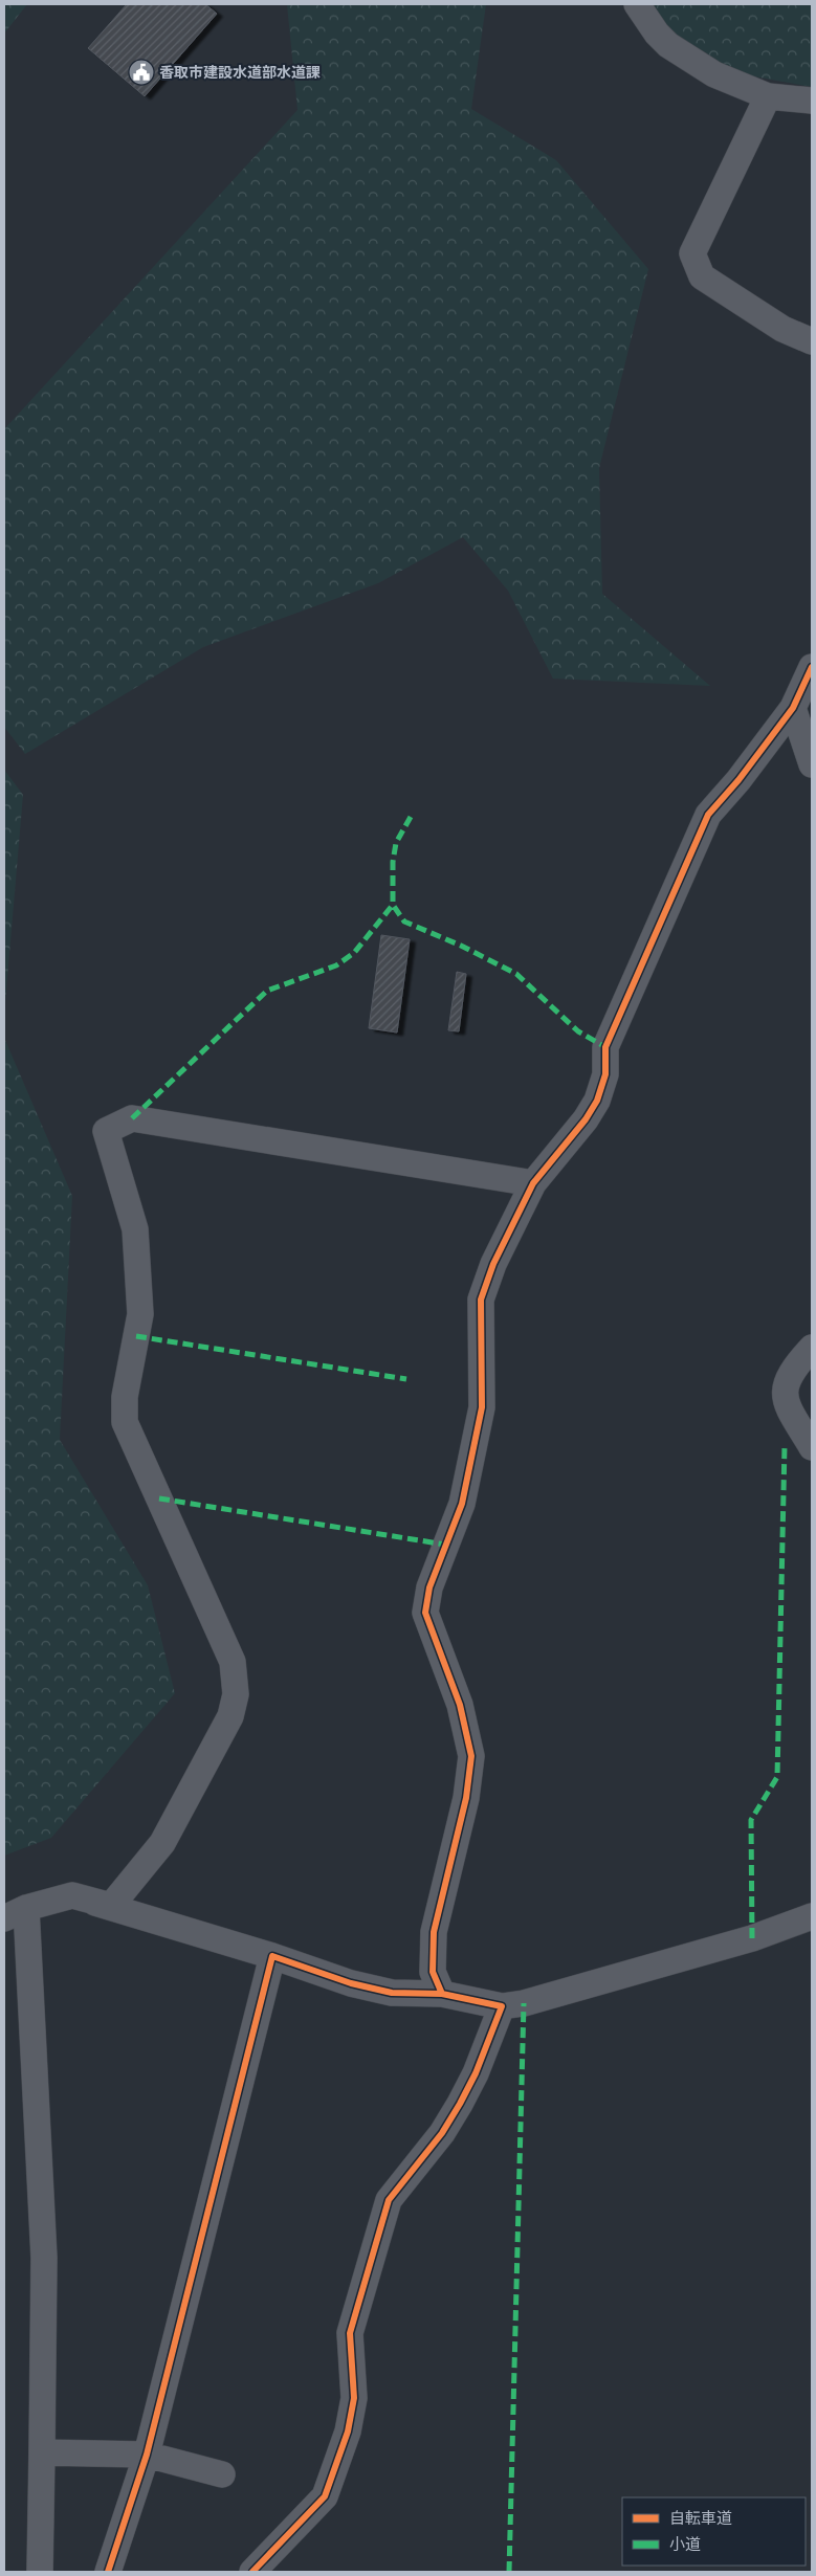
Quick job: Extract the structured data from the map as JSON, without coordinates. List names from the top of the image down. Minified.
{"places":{"public building":["香取市建設水道部水道課"]},"legend":["自転車道","小道"]}
